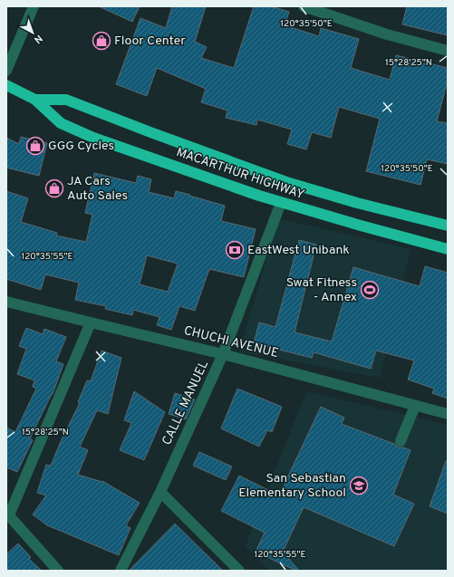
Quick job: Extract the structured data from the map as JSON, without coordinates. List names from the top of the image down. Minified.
{"streets":{"highway":["MACARTHUR HIGHWAY"],"street":["CHUCHI AVENUE","CALLE MANUEL"]},"crossings":[["MACARTHUR HIGHWAY","CALLE MANUEL"],["CHUCHI AVENUE","CALLE MANUEL"]],"places":{"shop":["Floor Center","GGG Cycles","JA Cars Auto Sales"],"bank":["EastWest Unibank"],"sports":["Swat Fitness - Annex"],"school or university":["San Sebastian Elementary School"]},"north":"bottom right","coordinates":["120°35'50\"E","15°28'25\"N","120°35'55\"E"]}
